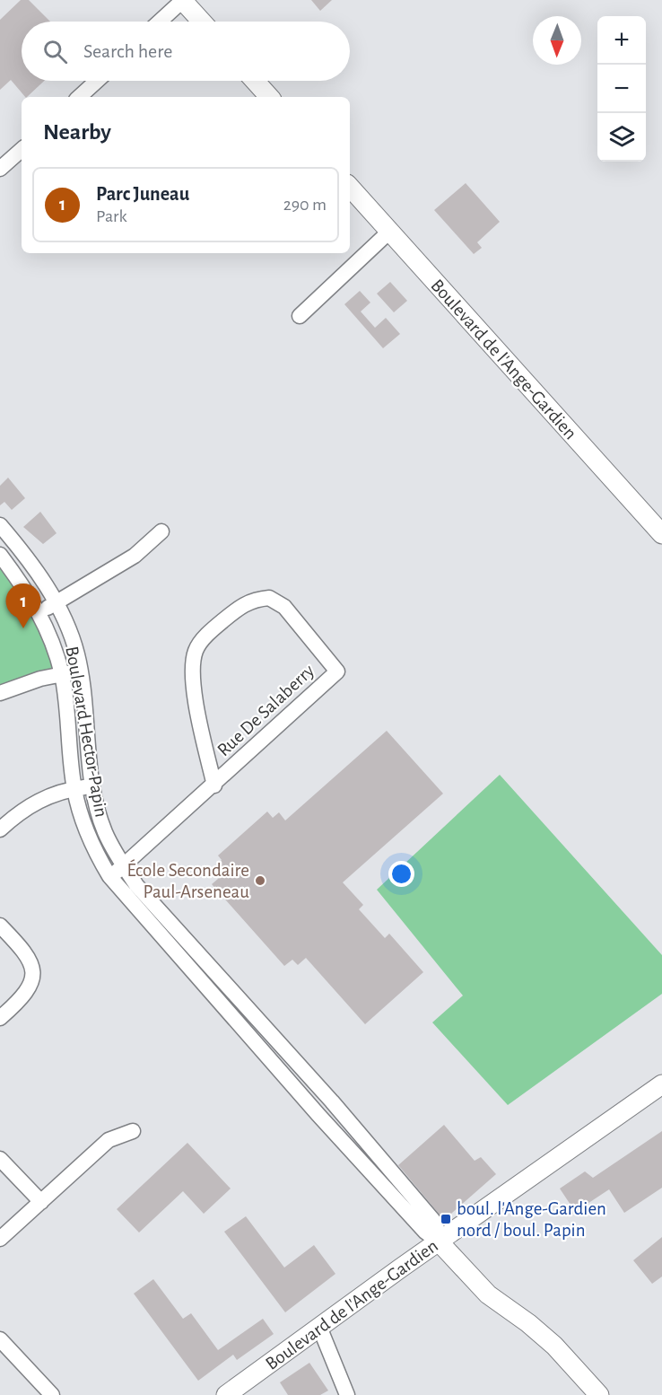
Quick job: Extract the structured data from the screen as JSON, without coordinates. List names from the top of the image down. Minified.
{"streets":{"main road":["Boulevard de l'Ange-Gardien","Boulevard Hector-Papin"],"street":["Rue De Salaberry"]},"crossings":[["Boulevard de l'Ange-Gardien","Boulevard Hector-Papin"],["Rue De Salaberry","Boulevard Hector-Papin"]],"places":{"other":["École Secondaire Paul-Arseneau"],"transit":["boul. l'Ange-Gardien nord / boul. Papin"]},"north":"bottom","page":{"map_buttons":["+","−"],"search":"Search here","heading":"Nearby","list":[{"mark":"1","name":"Parc Juneau","note":"Park","value":"290 m"}],"pins":"1"}}
